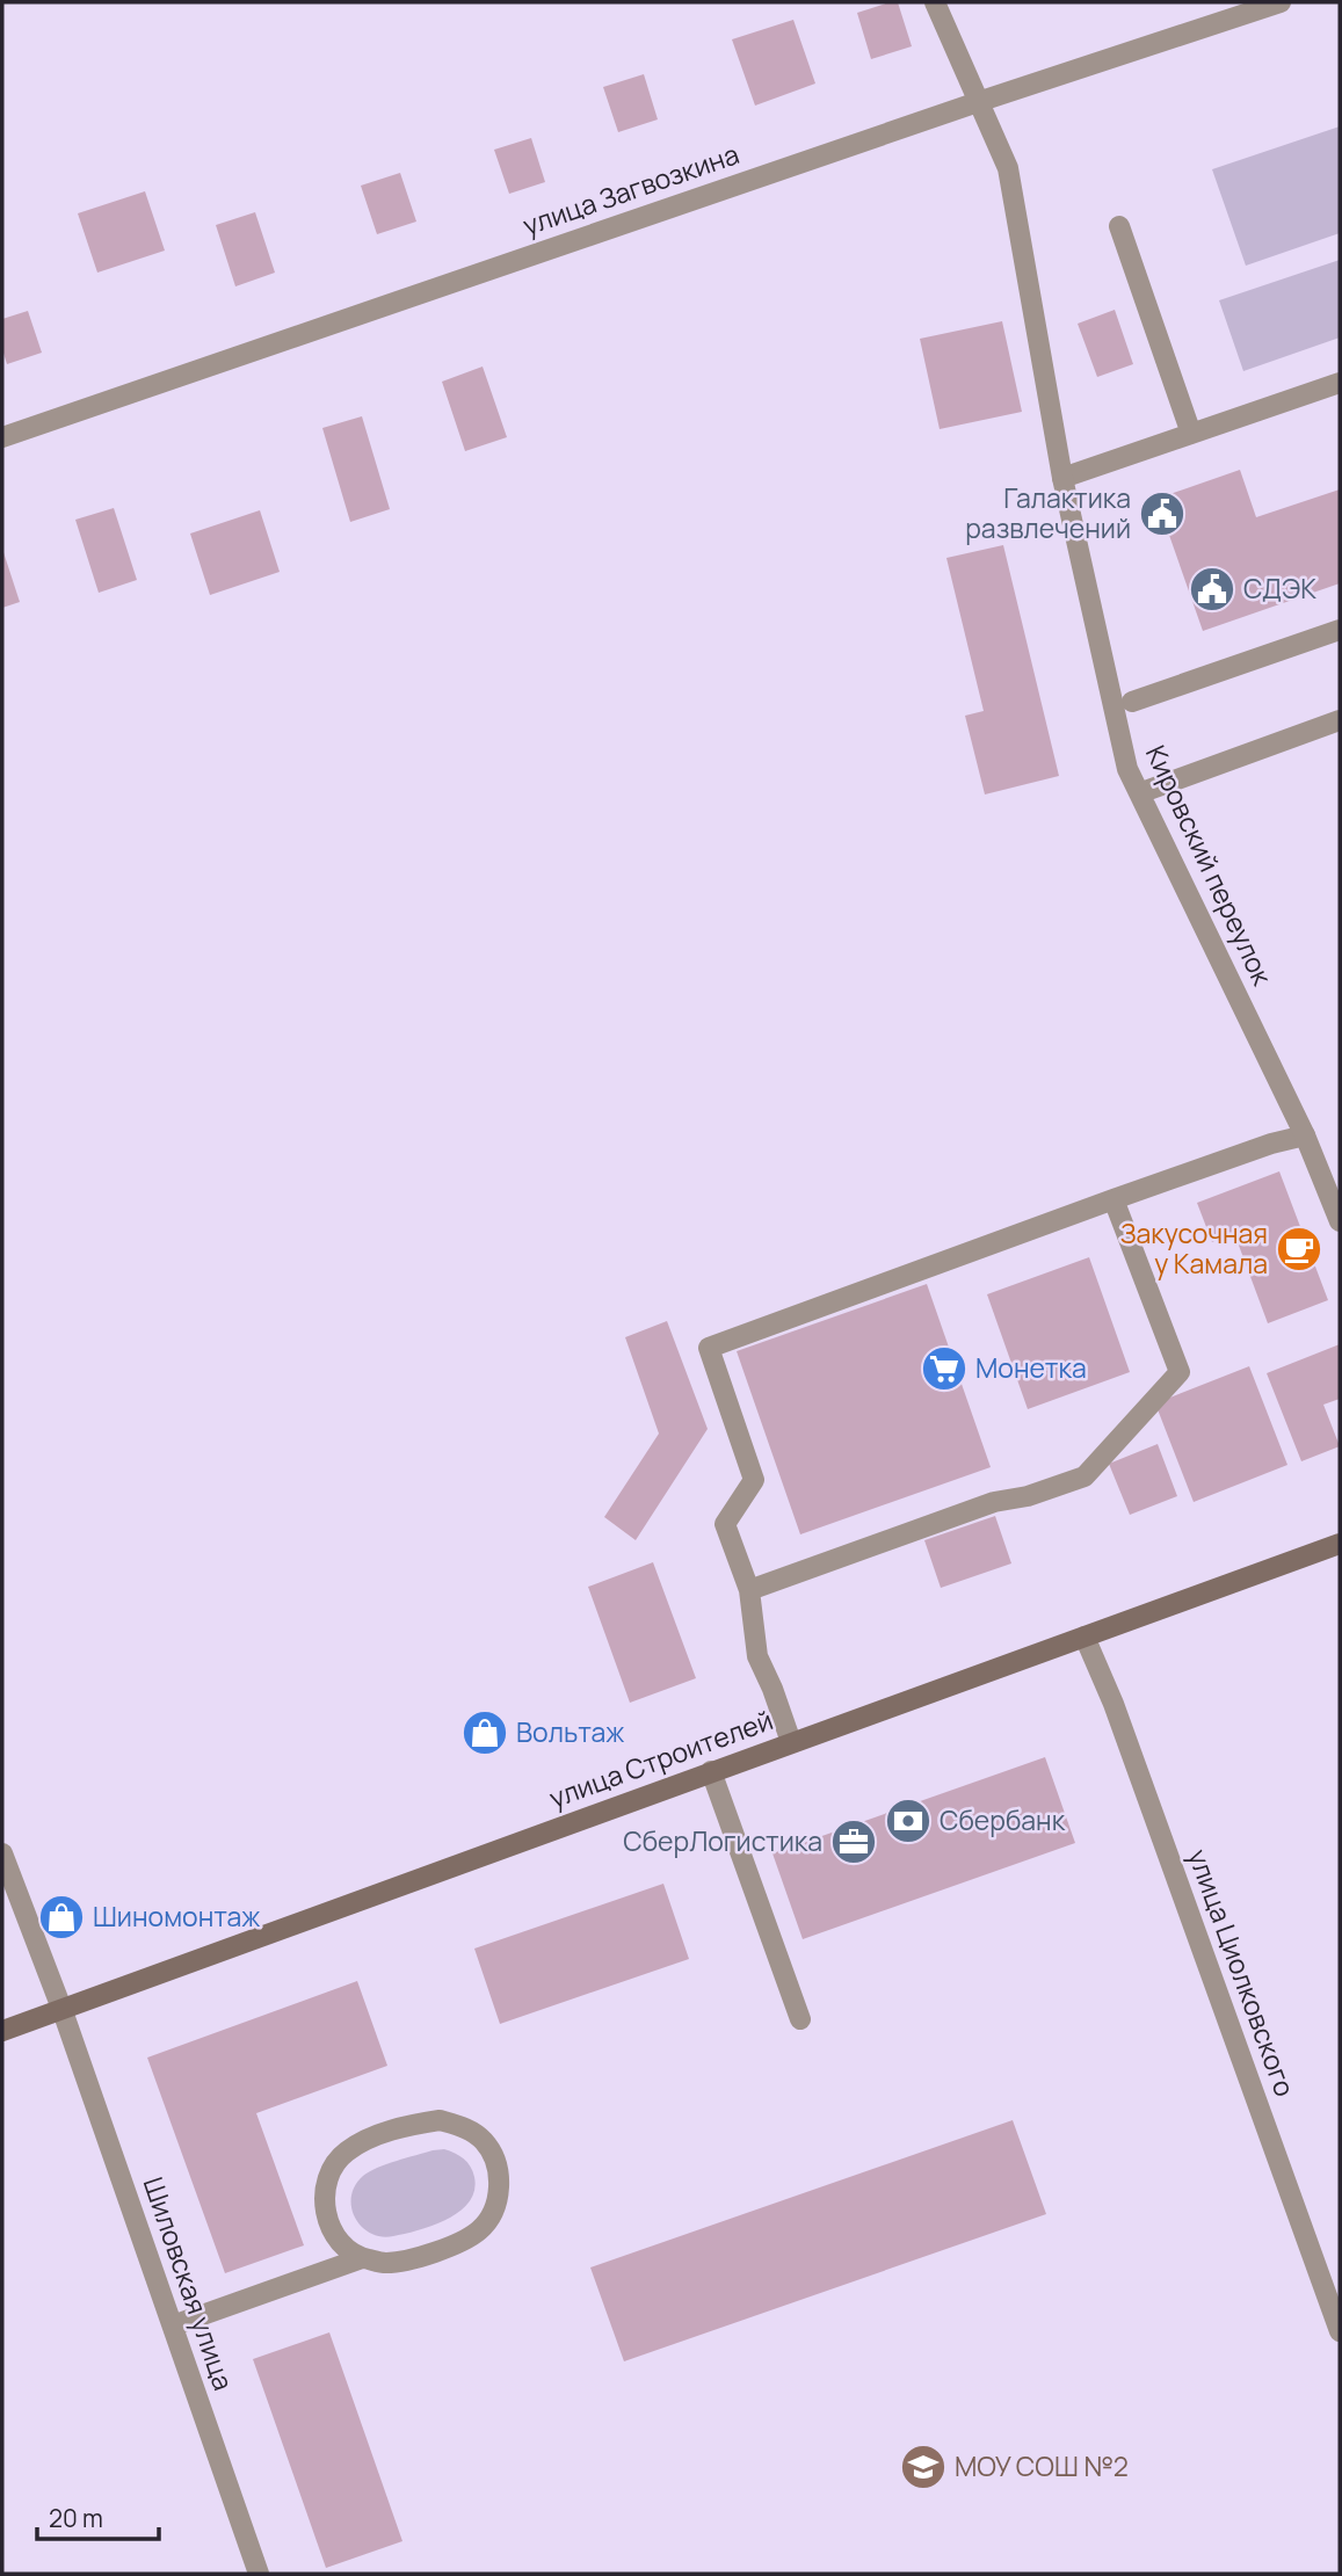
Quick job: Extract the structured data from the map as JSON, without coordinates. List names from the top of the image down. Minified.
{"streets":{"main road":["улица Строителей"],"street":["улица Загвозкина","Кировский переулок","улица Циолковского","Шиловская улица"]},"crossings":[["улица Загвозкина","Кировский переулок"],["улица Строителей","улица Циолковского"],["улица Строителей","Шиловская улица"]],"places":{"public building":["Галактика развлечений","СДЭК"],"cafe":["Закусочная у Камала"],"supermarket":["Монетка"],"shop":["Вольтаж","Шиномонтаж"],"bank":["Сбербанк"],"office":["СберЛогистика"],"school or university":["МОУ СОШ №2"]},"scale_bar":"20 m"}
